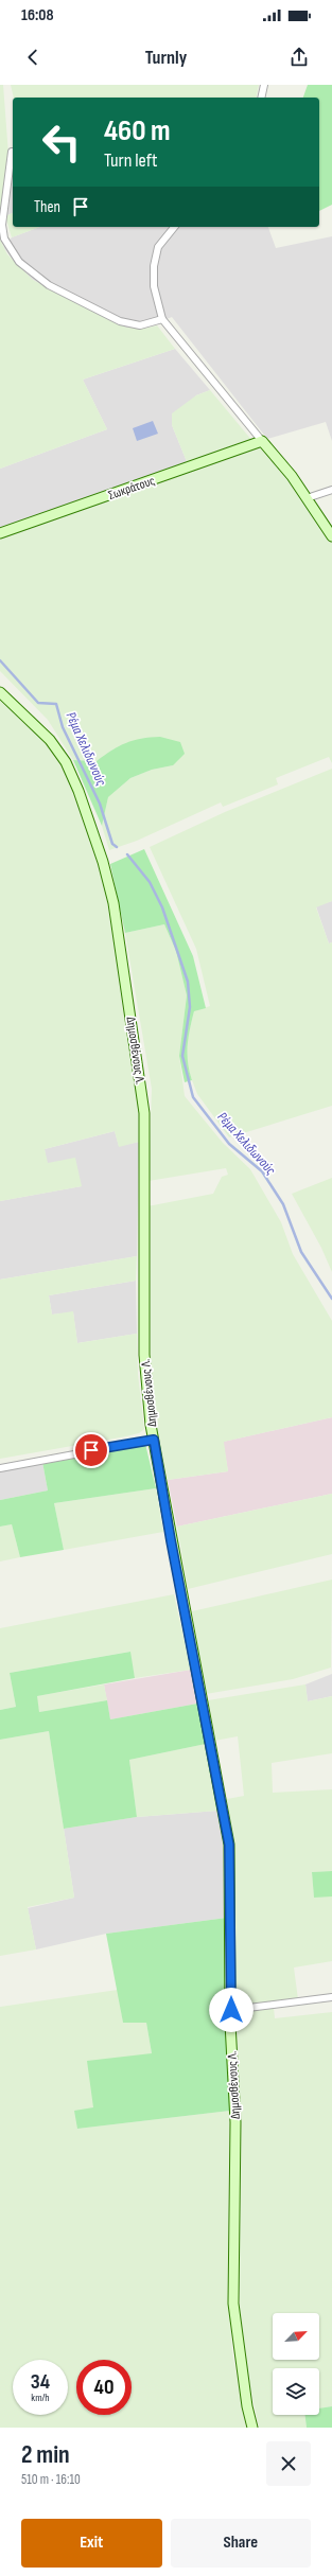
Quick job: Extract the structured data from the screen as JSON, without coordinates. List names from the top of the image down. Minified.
{"streets":{"street":["Σωκράτους","Δημοσθένους Λ."]},"water":["Ρέμα Χελιδωνούς"],"north":"top right","page":{"status":"16:08","header":"Turnly","turn":["460 m","Turn left"],"then":"Then","speed":"34 km/h","limit":"40","heading":["2 min","510 m · 16:10"],"buttons":["Exit","Share"]}}
